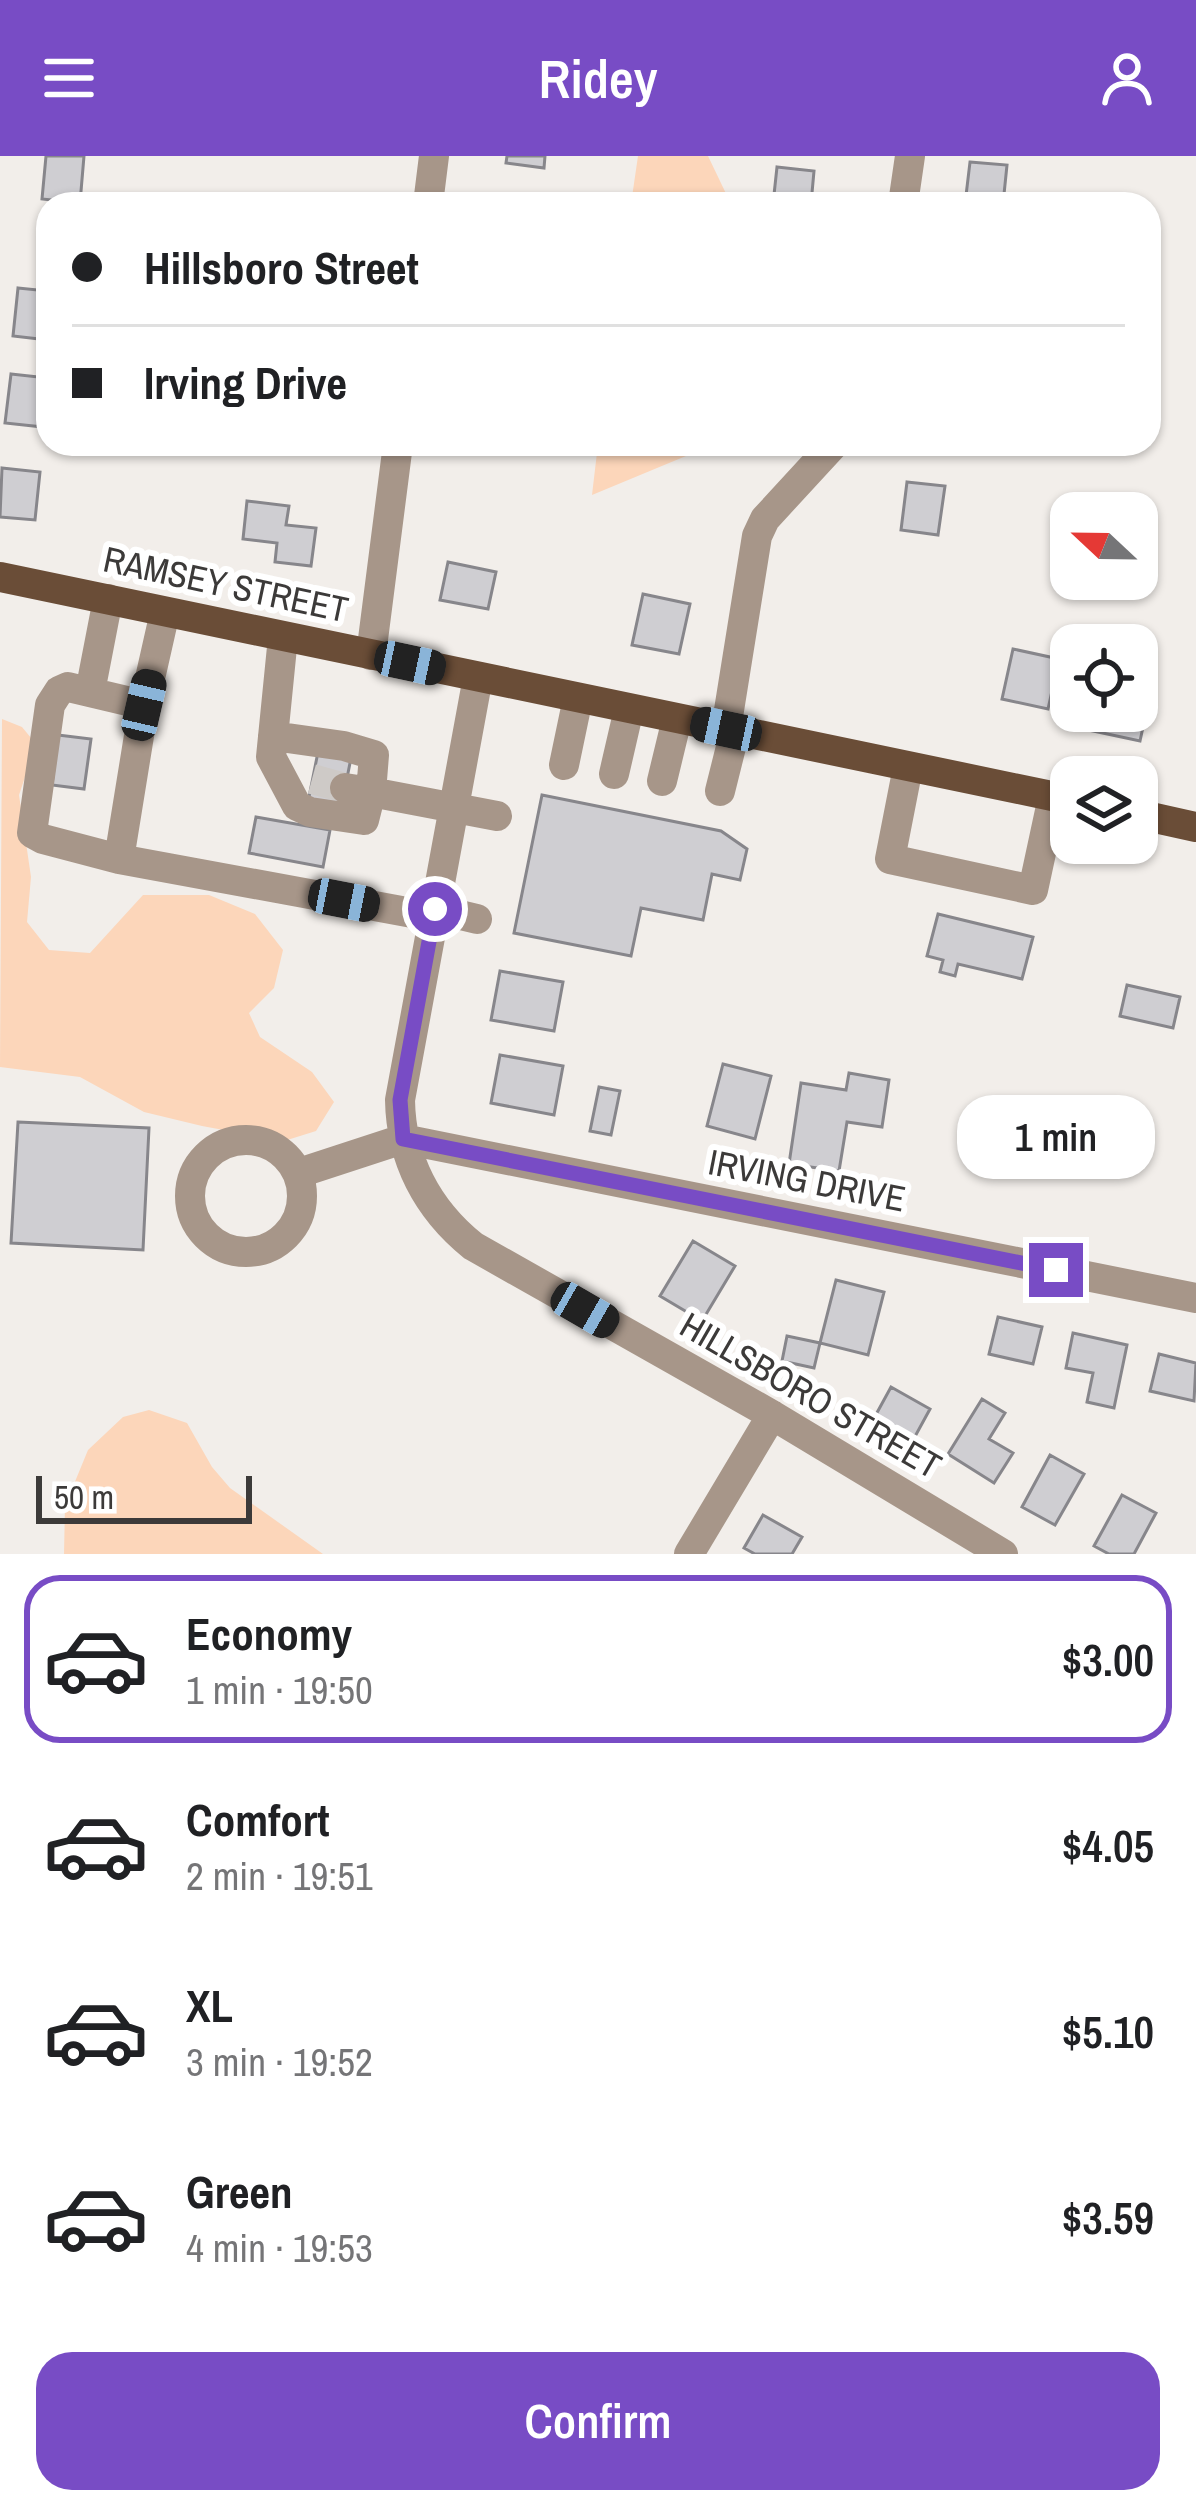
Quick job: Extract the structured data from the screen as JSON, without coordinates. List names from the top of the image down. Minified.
{"streets":{"main road":["RAMSEY STREET"],"street":["IRVING DRIVE","HILLSBORO STREET"]},"crossings":[["RAMSEY STREET","HILLSBORO STREET"],["IRVING DRIVE","HILLSBORO STREET"]],"scale_bar":"50 m","north":"left","page":{"header":"Ridey","banner":["Hillsboro Street","Irving Drive"],"bubble":"1 min","scale":"50 m","list":[{"name":"Economy","note":"1 min · 19:50","value":"$3.00"},{"name":"Comfort","note":"2 min · 19:51","value":"$4.05"},{"name":"XL","note":"3 min · 19:52","value":"$5.10"},{"name":"Green","note":"4 min · 19:53","value":"$3.59"}],"buttons":"Confirm"}}
